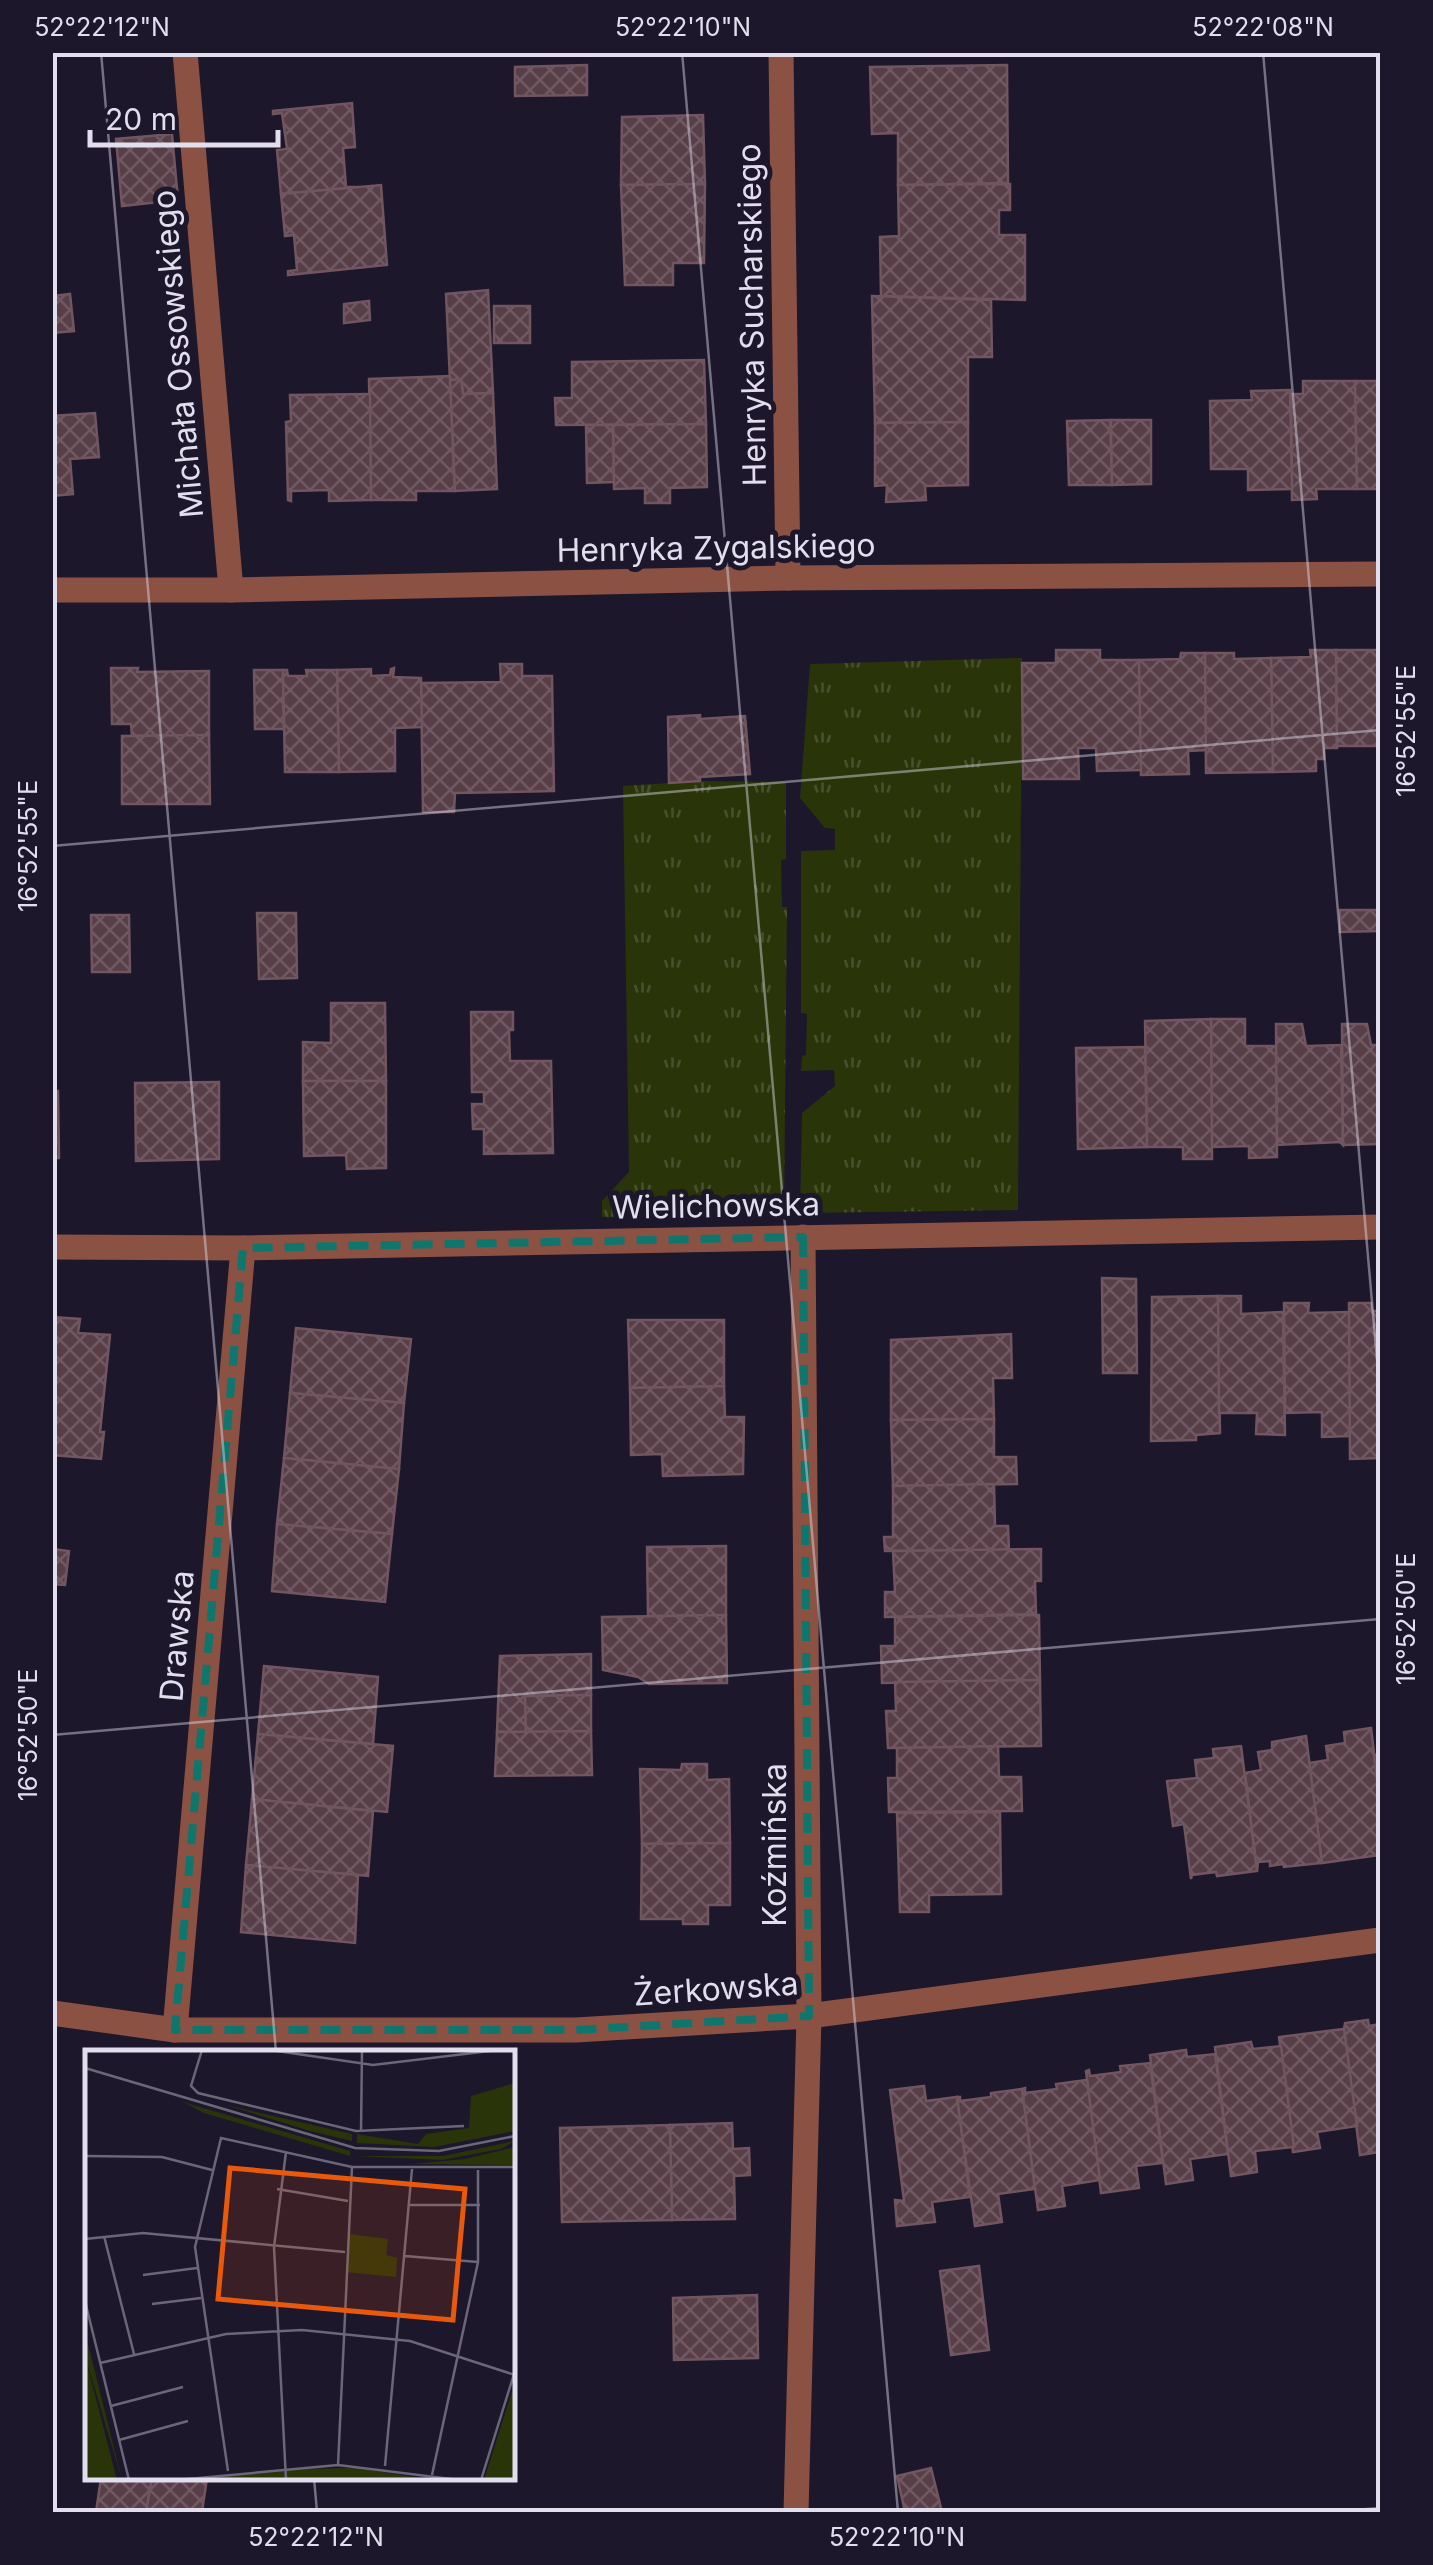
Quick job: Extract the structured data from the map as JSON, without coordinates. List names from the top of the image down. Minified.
{"streets":{"street":["Henryka Sucharskiego","Michała Ossowskiego","Henryka Zygalskiego","Wielichowska","Drawska","Koźmińska","Żerkowska"]},"crossings":[["Henryka Sucharskiego","Henryka Zygalskiego"],["Michała Ossowskiego","Henryka Zygalskiego"],["Wielichowska","Drawska"],["Wielichowska","Koźmińska"],["Drawska","Żerkowska"],["Koźmińska","Żerkowska"]],"scale_bar":"20 m","coordinates":["52°22'12\"N","52°22'10\"N","52°22'08\"N","16°52'55\"E","16°52'50\"E"]}
